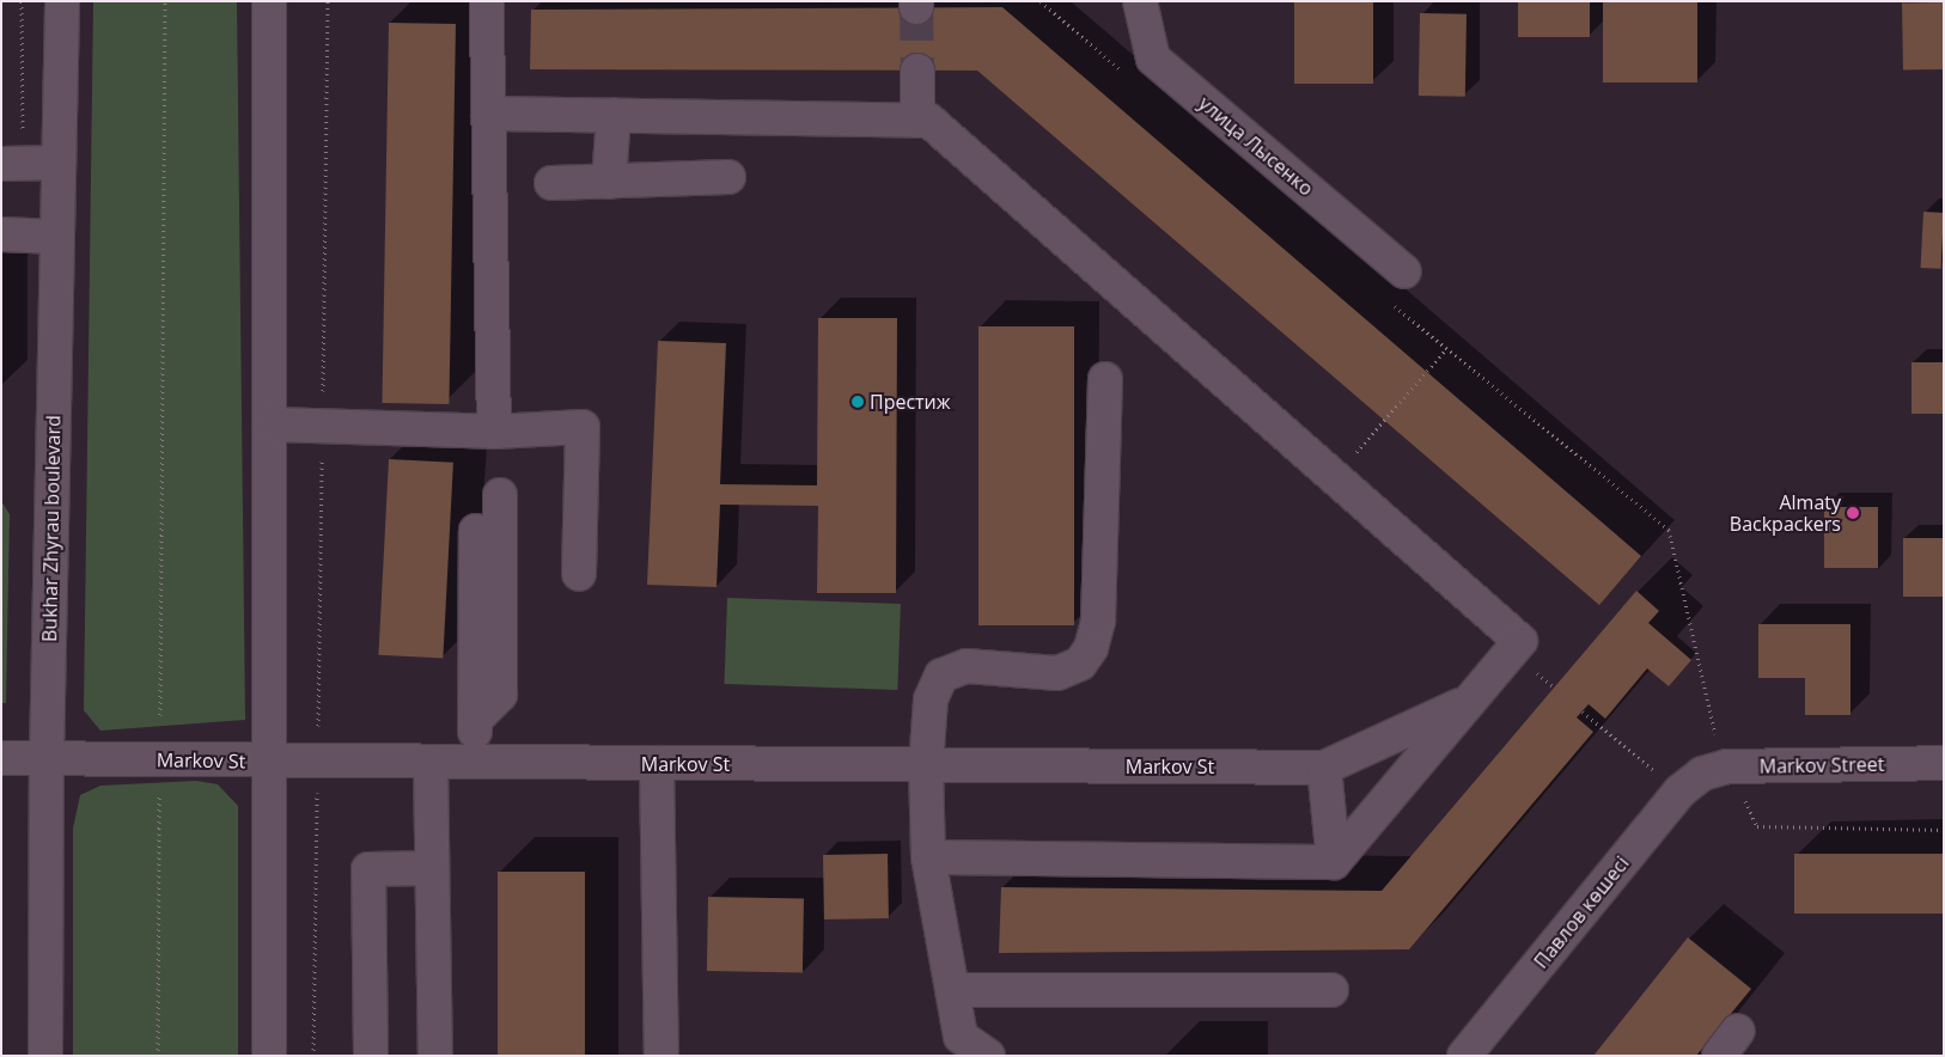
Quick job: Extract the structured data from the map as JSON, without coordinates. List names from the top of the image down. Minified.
{"streets":{"street":["улица Лысенко","Bukhar Zhyrau boulevard","Markov St","Markov Street","Павлов көшесі"]},"crossings":[["Bukhar Zhyrau boulevard","Markov St"],["Markov Street","Павлов көшесі"]],"places":["Престиж","Almaty Backpackers"]}
